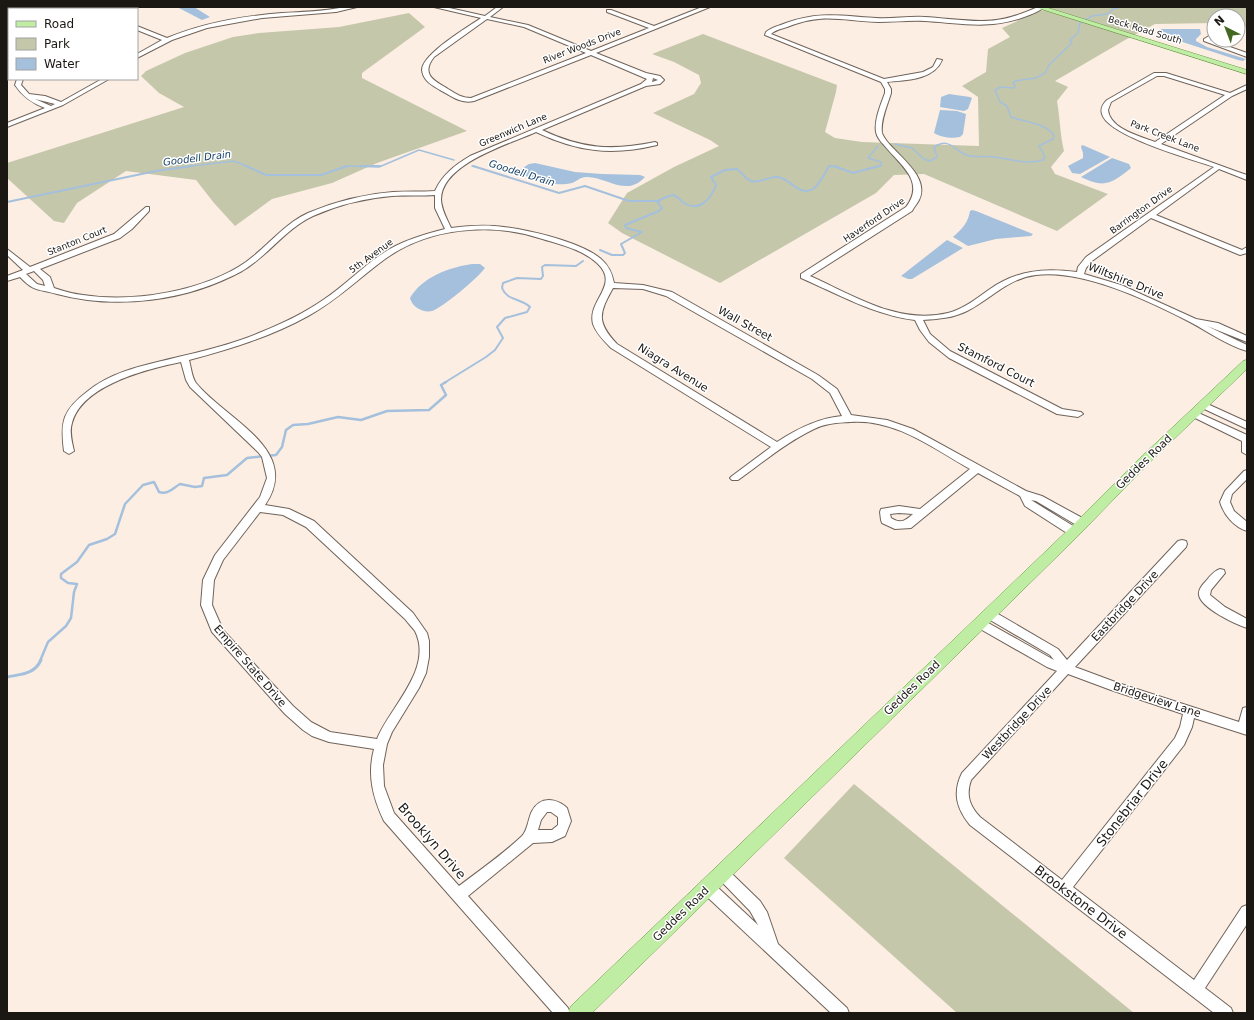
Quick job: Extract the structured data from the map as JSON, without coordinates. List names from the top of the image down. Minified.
{"streets":{"main road":["Beck Road South","Geddes Road"],"street":["River Woods Drive","Greenwich Lane","Park Creek Lane","Barrington Drive","Haverford Drive","Stanton Court","5th Avenue","Wiltshire Drive","Wall Street","Stamford Court","Niagra Avenue","Eastbridge Drive","Empire State Drive","Bridgeview Lane","Westbridge Drive","Stonebriar Drive","Brooklyn Drive","Brookstone Drive"]},"crossings":[["Park Creek Lane","Barrington Drive"],["Barrington Drive","Wiltshire Drive"],["Haverford Drive","Wiltshire Drive"],["5th Avenue","Wall Street"],["5th Avenue","Niagra Avenue"],["5th Avenue","Empire State Drive"],["Wiltshire Drive","Stamford Court"],["Wall Street","Niagra Avenue"],["Geddes Road","Bridgeview Lane"],["Eastbridge Drive","Bridgeview Lane"],["Eastbridge Drive","Westbridge Drive"],["Empire State Drive","Brooklyn Drive"],["Bridgeview Lane","Westbridge Drive"],["Bridgeview Lane","Stonebriar Drive"],["Westbridge Drive","Brookstone Drive"],["Stonebriar Drive","Brookstone Drive"]],"water":["Goodell Drain"],"legend":["Road","Park","Water"],"north":"top left"}
